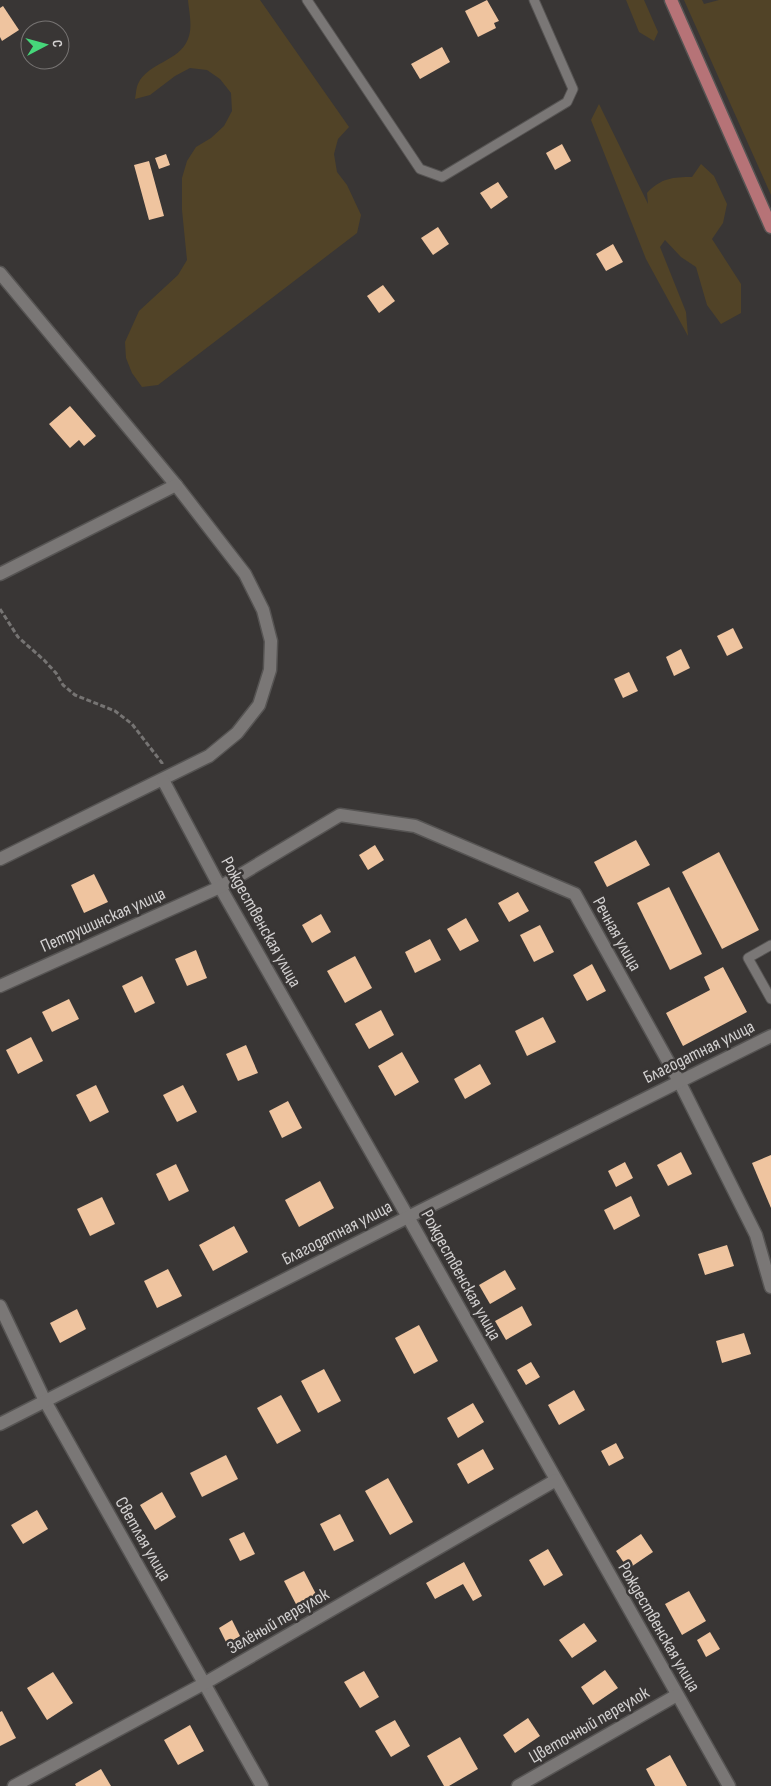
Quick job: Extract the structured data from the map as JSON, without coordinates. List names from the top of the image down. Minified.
{"streets":{"street":["Петрушинская улица","Рождественская улица","Речная улица","Благодатная улица","Светлая улица","Зелёный переулок","Цветочный переулок"]},"crossings":[["Петрушинская улица","Рождественская улица"],["Петрушинская улица","Речная улица"],["Рождественская улица","Речная улица"],["Рождественская улица","Благодатная улица"],["Рождественская улица","Зелёный переулок"],["Рождественская улица","Цветочный переулок"],["Речная улица","Благодатная улица"],["Благодатная улица","Светлая улица"],["Светлая улица","Зелёный переулок"]],"north":"right"}
